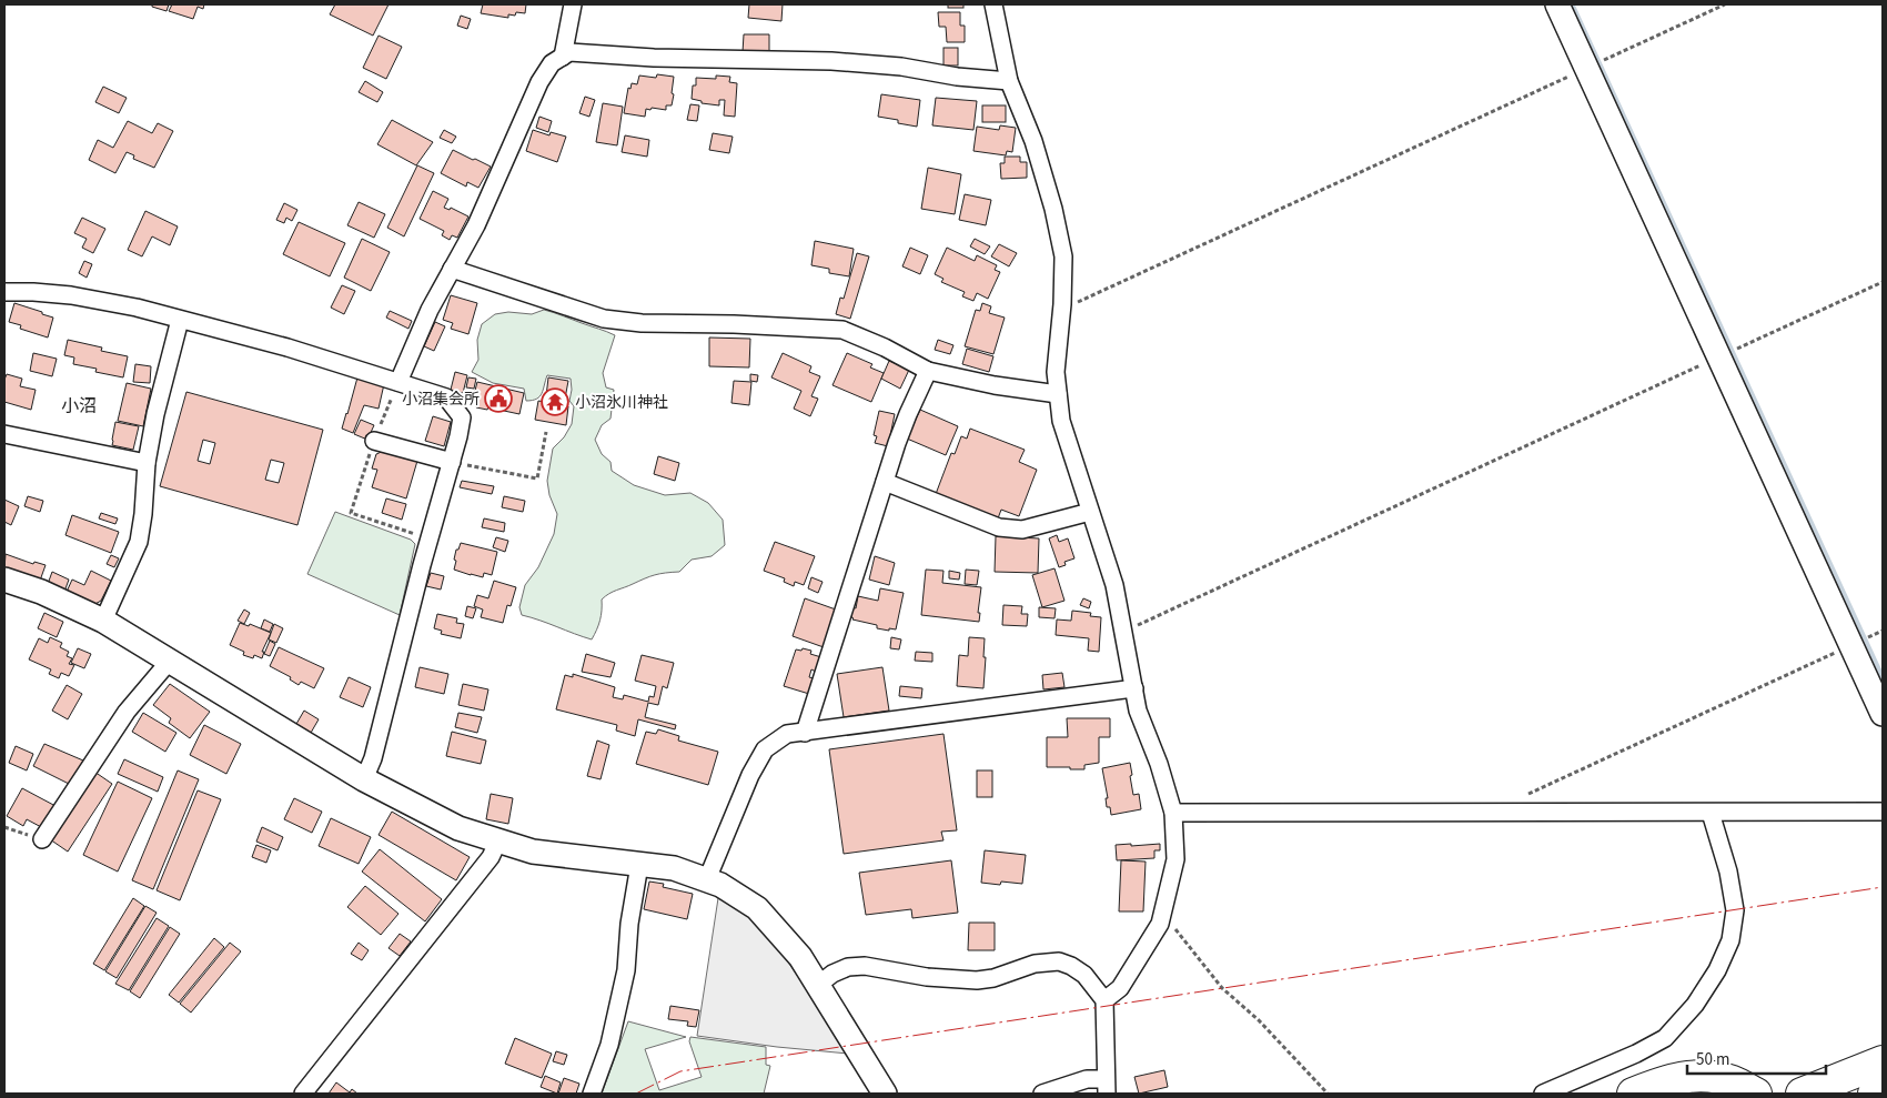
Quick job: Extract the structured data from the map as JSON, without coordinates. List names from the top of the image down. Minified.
{"districts":["小沼"],"places":{"public building":["小沼集会所"],"temple":["小沼氷川神社"]},"scale_bar":"50 m"}
